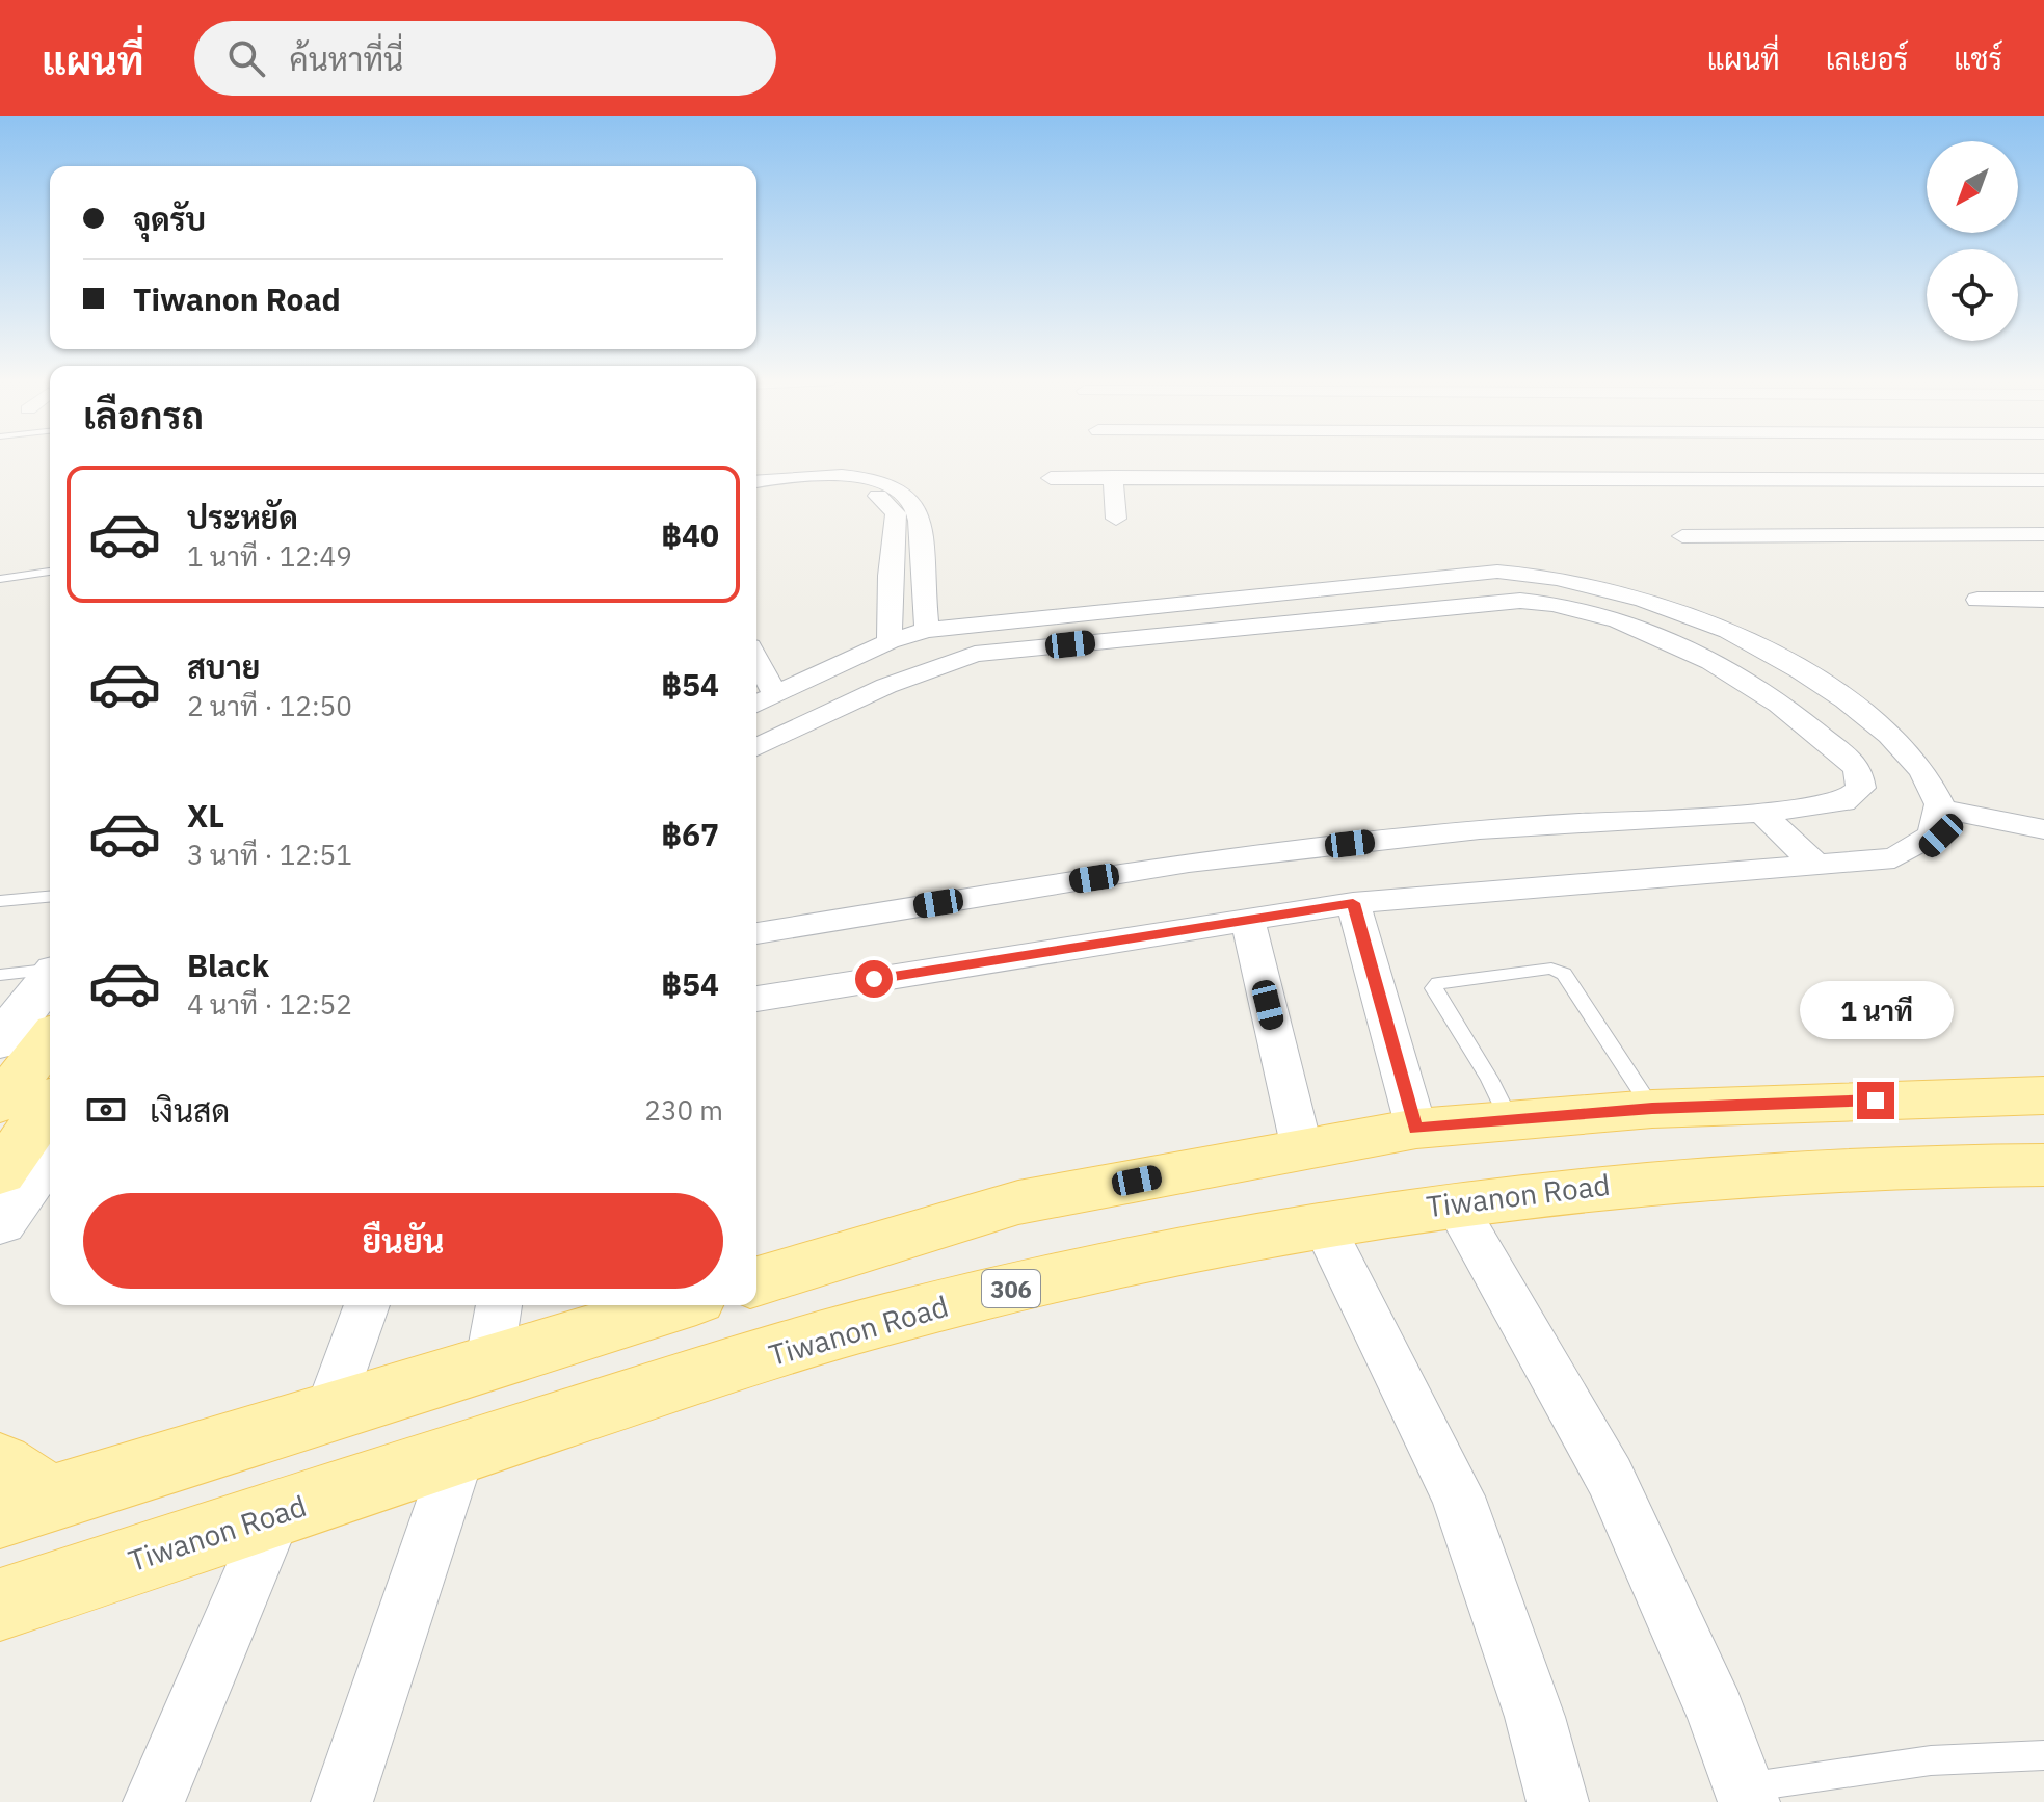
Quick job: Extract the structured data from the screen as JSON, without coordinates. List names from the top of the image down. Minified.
{"streets":{"main road":["Tiwanon Road","306"]},"north":"bottom left","page":{"header":"แผนที่","search":"ค้นหาที่นี่","nav":["แผนที่","เลเยอร์","แชร์"],"banner":["จุดรับ","Tiwanon Road"],"heading":"เลือกรถ","list":[{"name":"ประหยัด","note":"1 นาที · 12:49","value":"฿40"},{"name":"สบาย","note":"2 นาที · 12:50","value":"฿54"},{"name":"XL","note":"3 นาที · 12:51","value":"฿67"},{"name":"Black","note":"4 นาที · 12:52","value":"฿54"}],"bubble":"1 นาที","pay":["เงินสด","230 m"],"buttons":"ยืนยัน"}}
